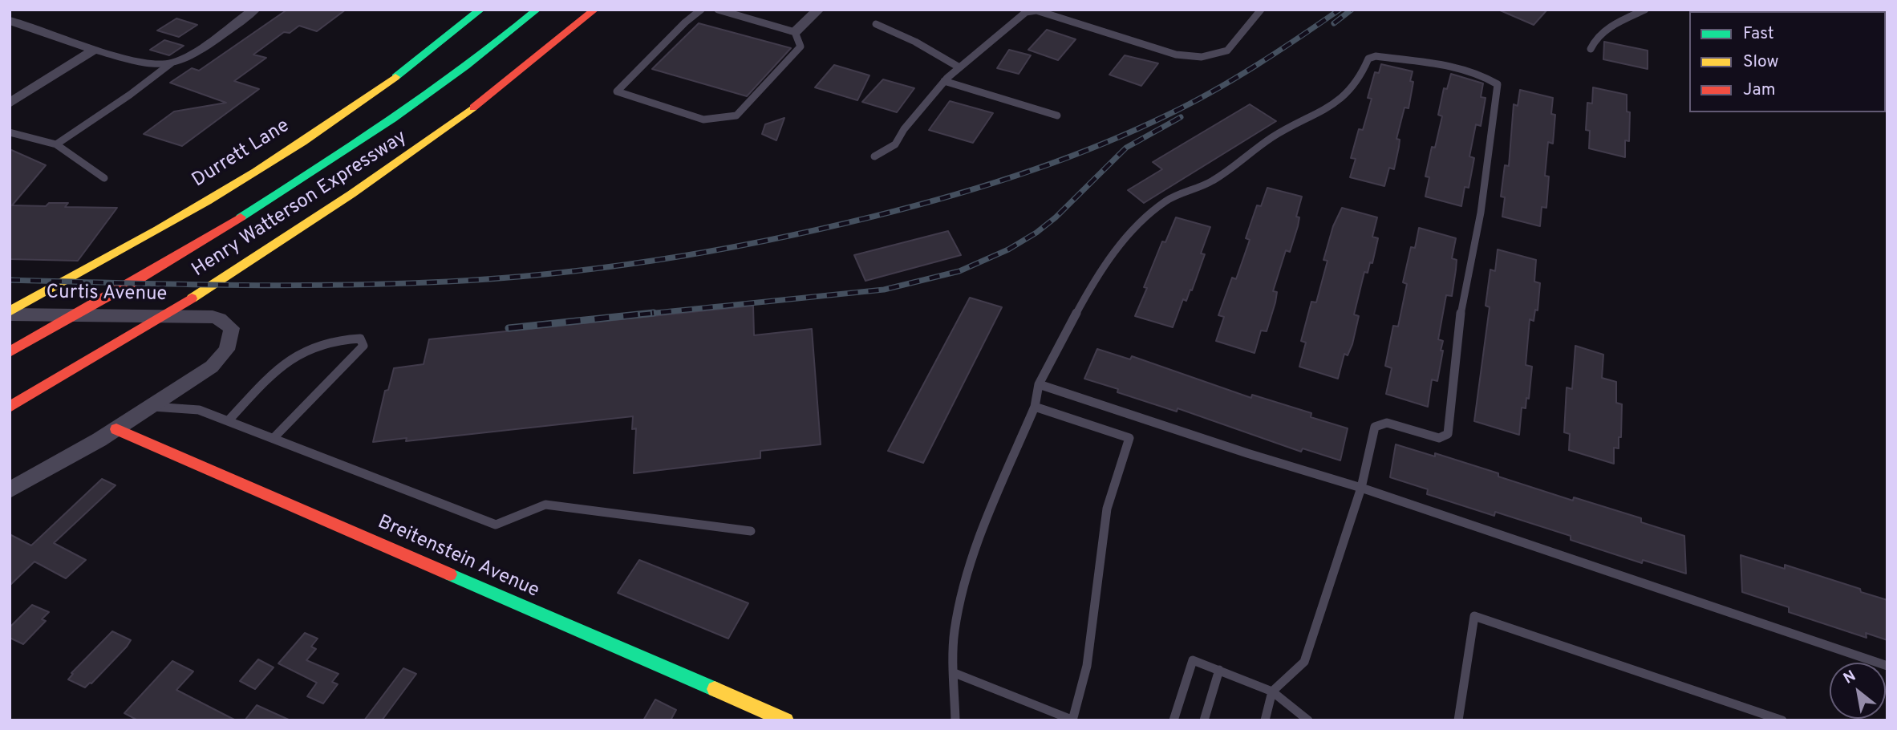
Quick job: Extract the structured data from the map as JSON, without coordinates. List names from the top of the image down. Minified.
{"streets":{"main road":["Durrett Lane","Henry Watterson Expressway","Breitenstein Avenue"],"street":["Curtis Avenue"]},"crossings":[["Durrett Lane","Curtis Avenue"]],"legend":["Fast","Slow","Jam"],"north":"top left"}
